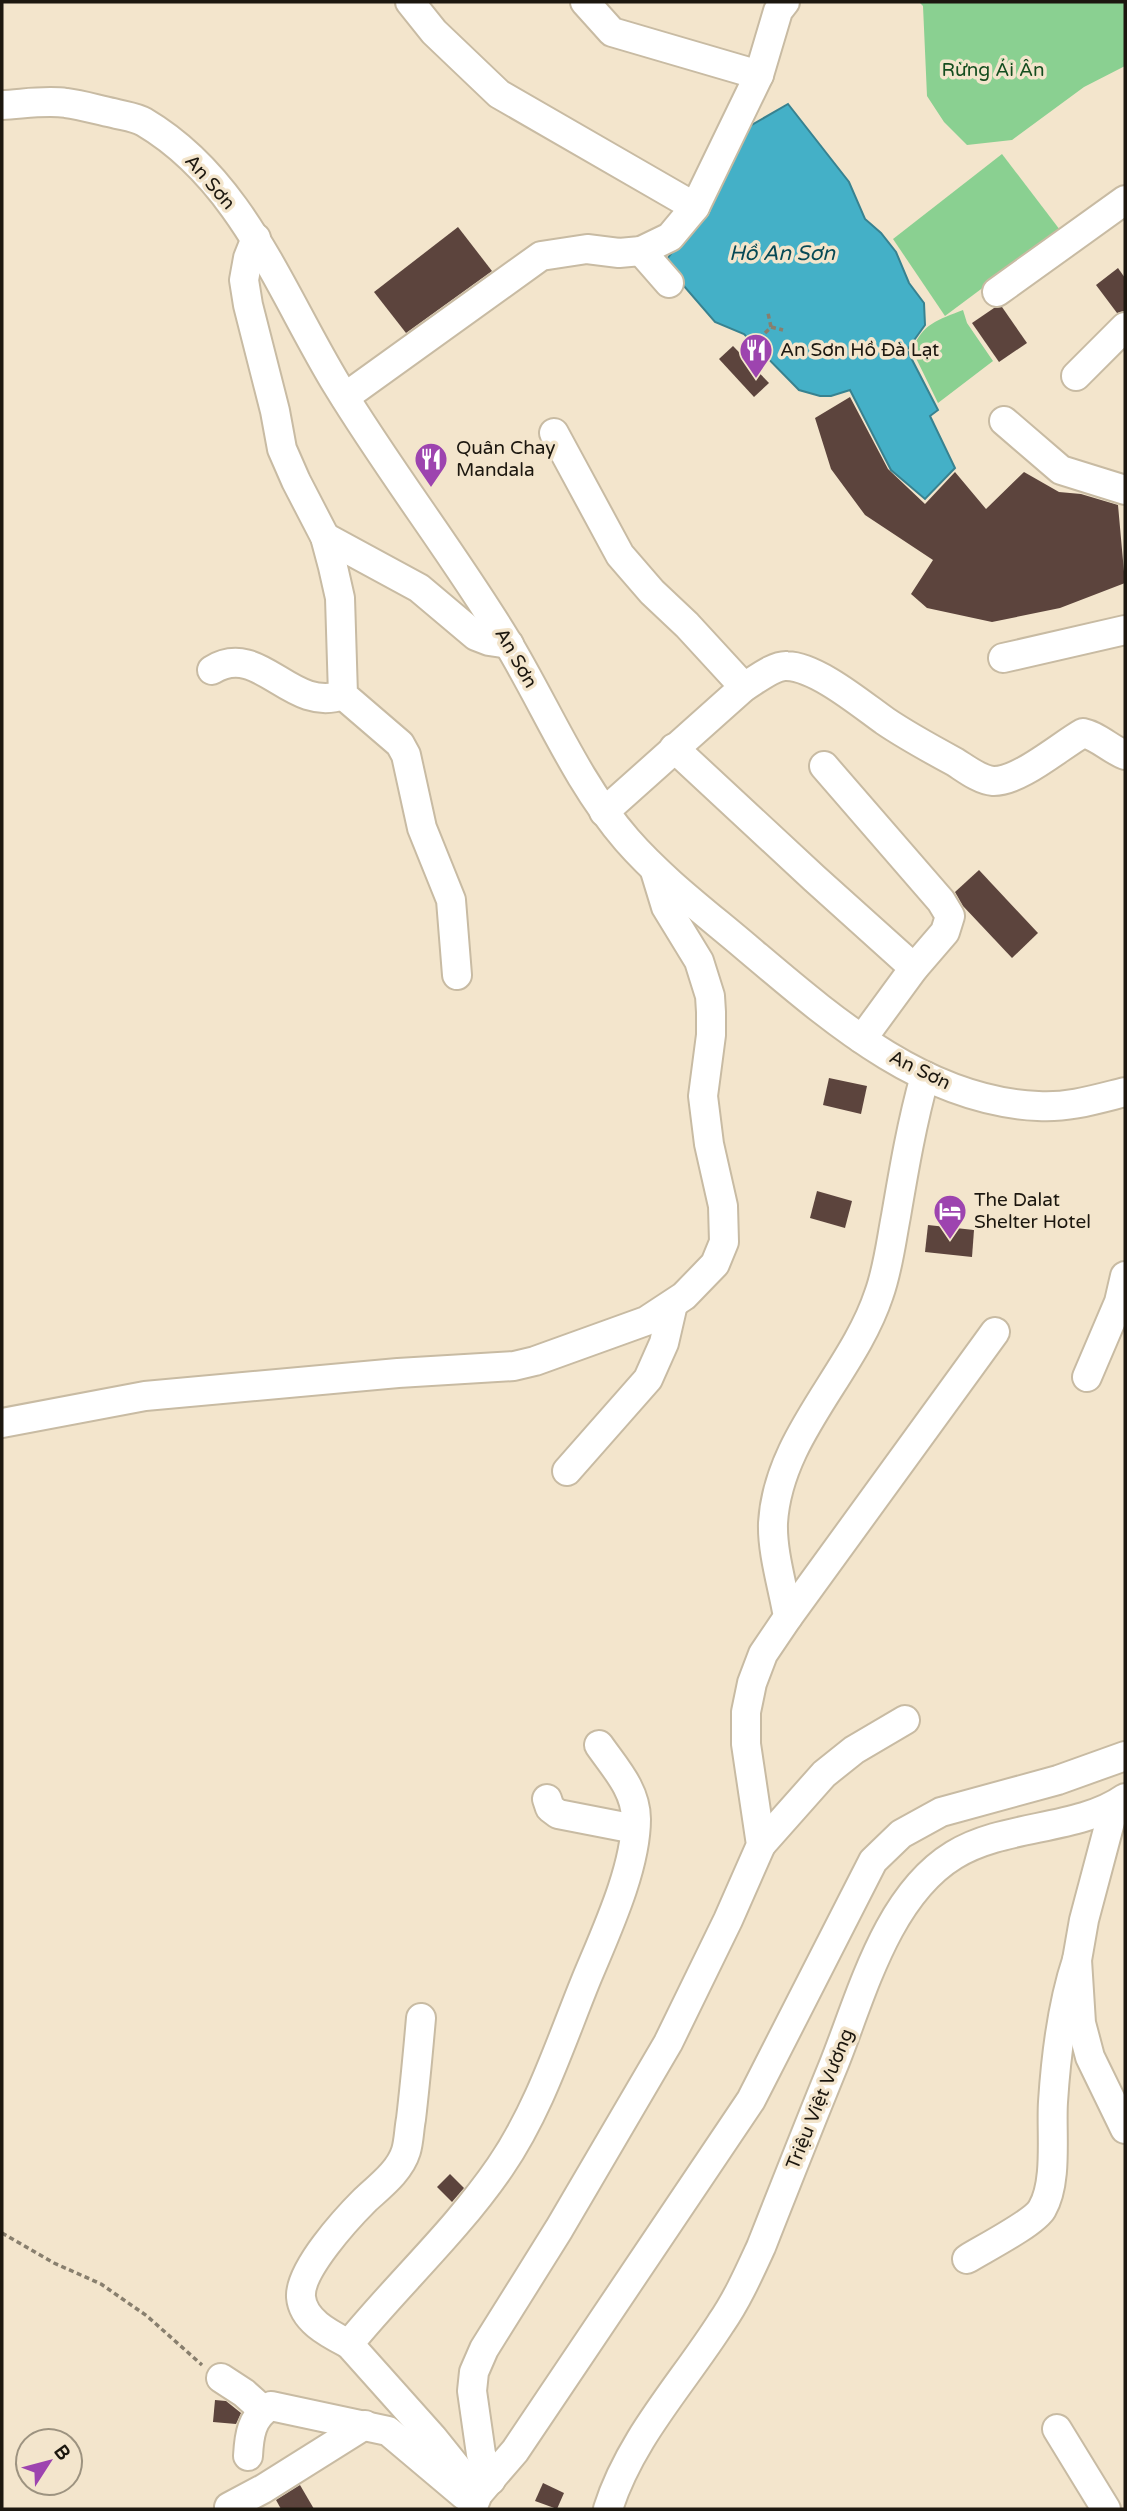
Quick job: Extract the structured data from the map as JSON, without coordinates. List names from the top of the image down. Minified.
{"streets":{"street":["An Sơn","Triệu Việt Vương"]},"water":["Hồ An Sơn"],"parks":["Rừng Ái Ân"],"places":{"restaurant":["An Sơn Hồ Đà Lạt","Quân Chay Mandala"],"hotel":["The Dalat Shelter Hotel"]},"north":"top right"}
